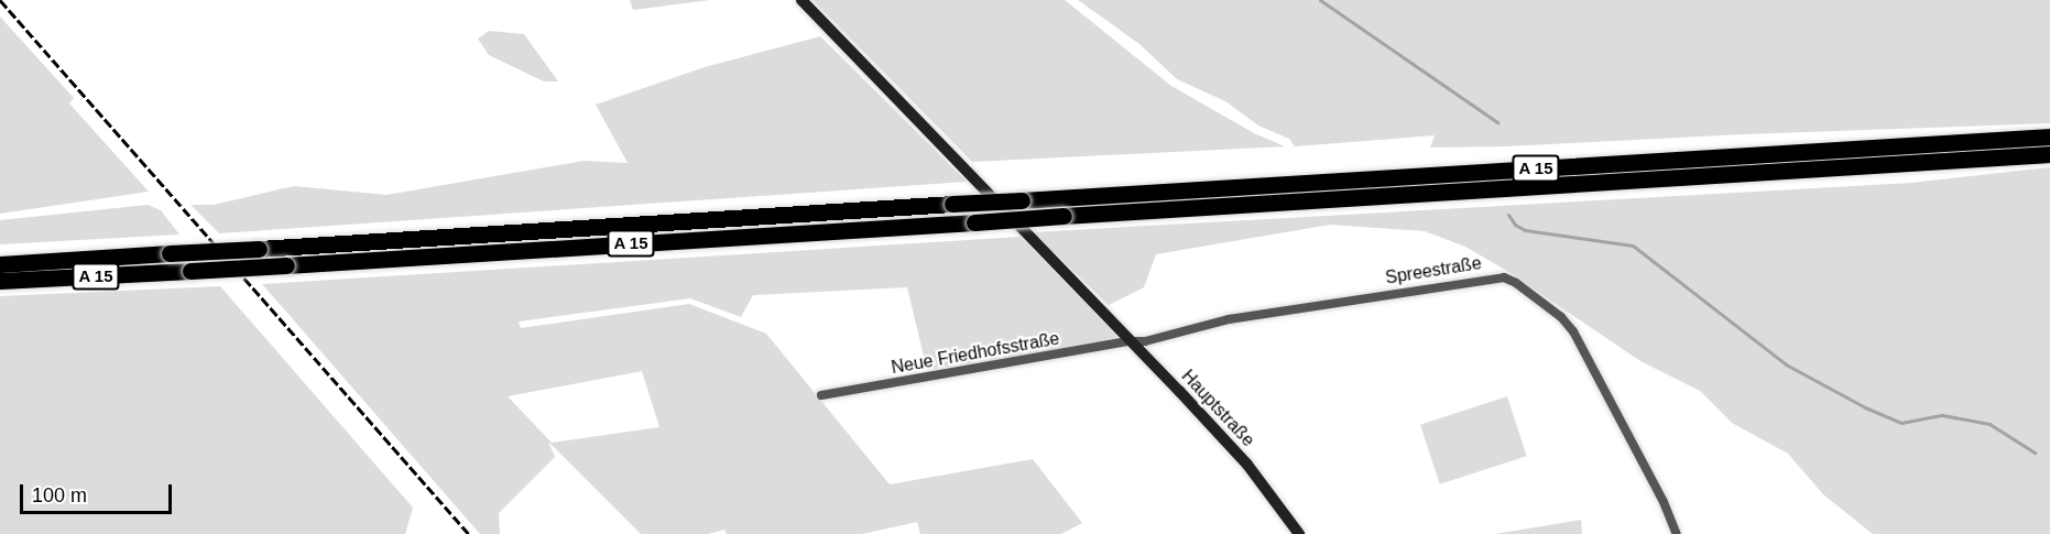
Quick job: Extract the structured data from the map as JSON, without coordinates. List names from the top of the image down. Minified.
{"streets":{"highway":["A 15"],"street":["Spreestraße","Neue Friedhofsstraße","Hauptstraße"]},"crossings":[["Spreestraße","Neue Friedhofsstraße"],["Spreestraße","Hauptstraße"],["Neue Friedhofsstraße","Hauptstraße"]],"scale_bar":"100 m"}
